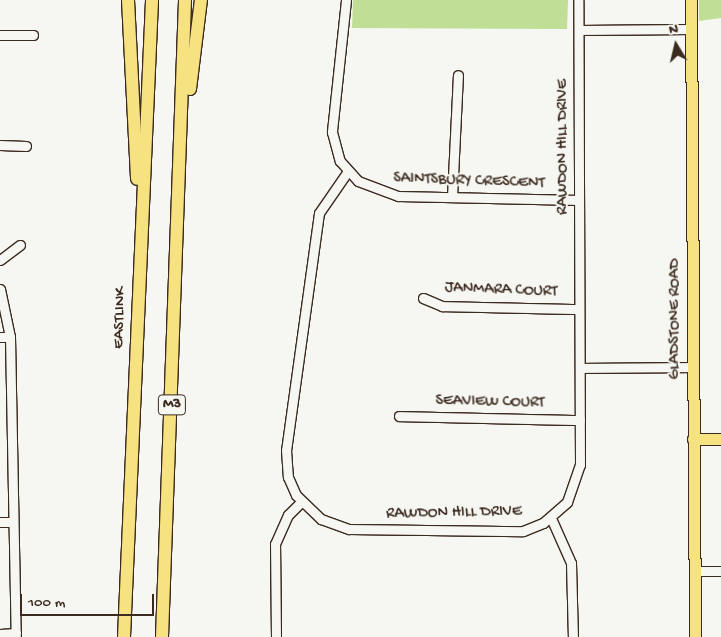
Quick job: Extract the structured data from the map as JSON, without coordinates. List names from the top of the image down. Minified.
{"streets":{"highway":["EASTLINK","M3"],"main road":["GLADSTONE ROAD"],"street":["RAWDON HILL DRIVE","SAINTSBURY CRESCENT","JANMARA COURT","SEAVIEW COURT"]},"crossings":[["RAWDON HILL DRIVE","SAINTSBURY CRESCENT"],["RAWDON HILL DRIVE","JANMARA COURT"],["RAWDON HILL DRIVE","SEAVIEW COURT"]],"scale_bar":"100 m","north":"top"}
